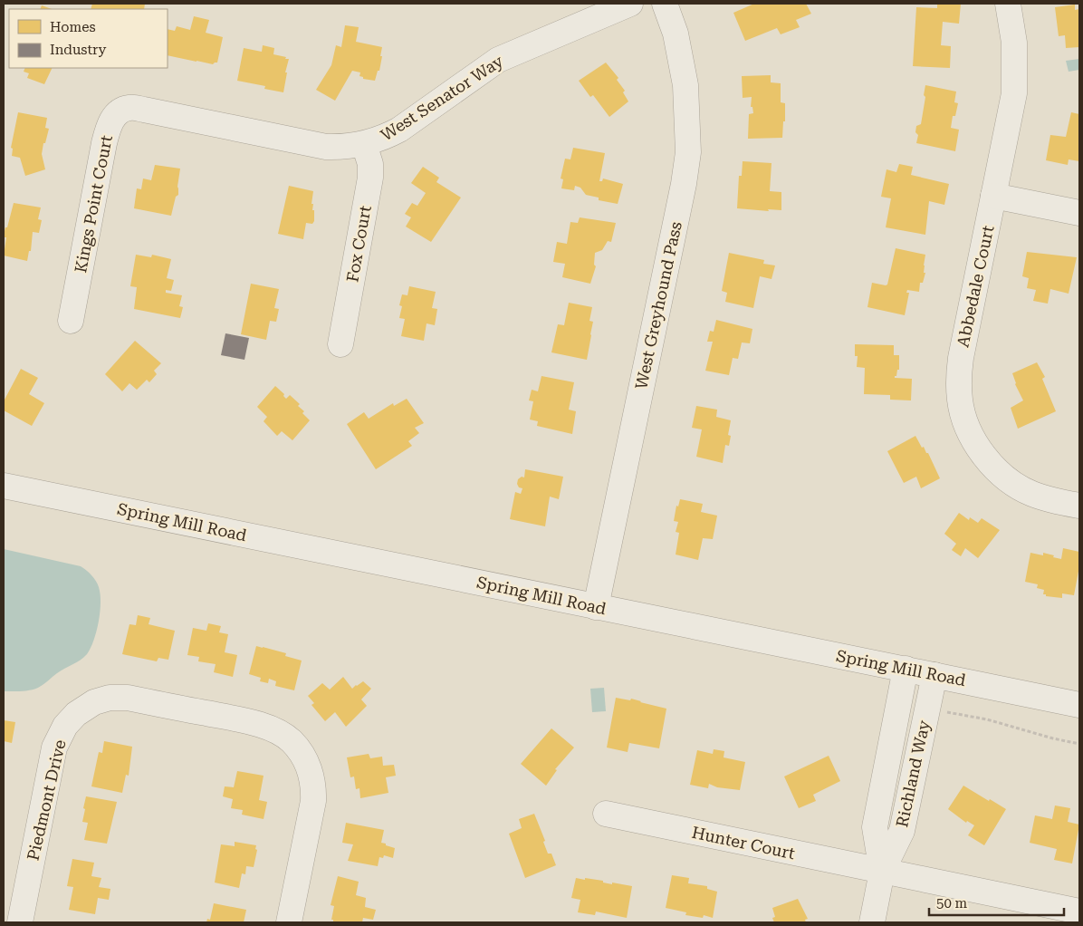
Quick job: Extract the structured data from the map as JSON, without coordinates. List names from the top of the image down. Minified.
{"streets":{"street":["West Senator Way","Kings Point Court","Fox Court","Abbedale Court","West Greyhound Pass","Spring Mill Road","Richland Way","Piedmont Drive","Hunter Court"]},"crossings":[["West Senator Way","Kings Point Court"],["West Senator Way","Fox Court"],["West Greyhound Pass","Spring Mill Road"],["Spring Mill Road","Richland Way"],["Richland Way","Hunter Court"]],"legend":["Homes","Industry"],"scale_bar":"50 m"}
